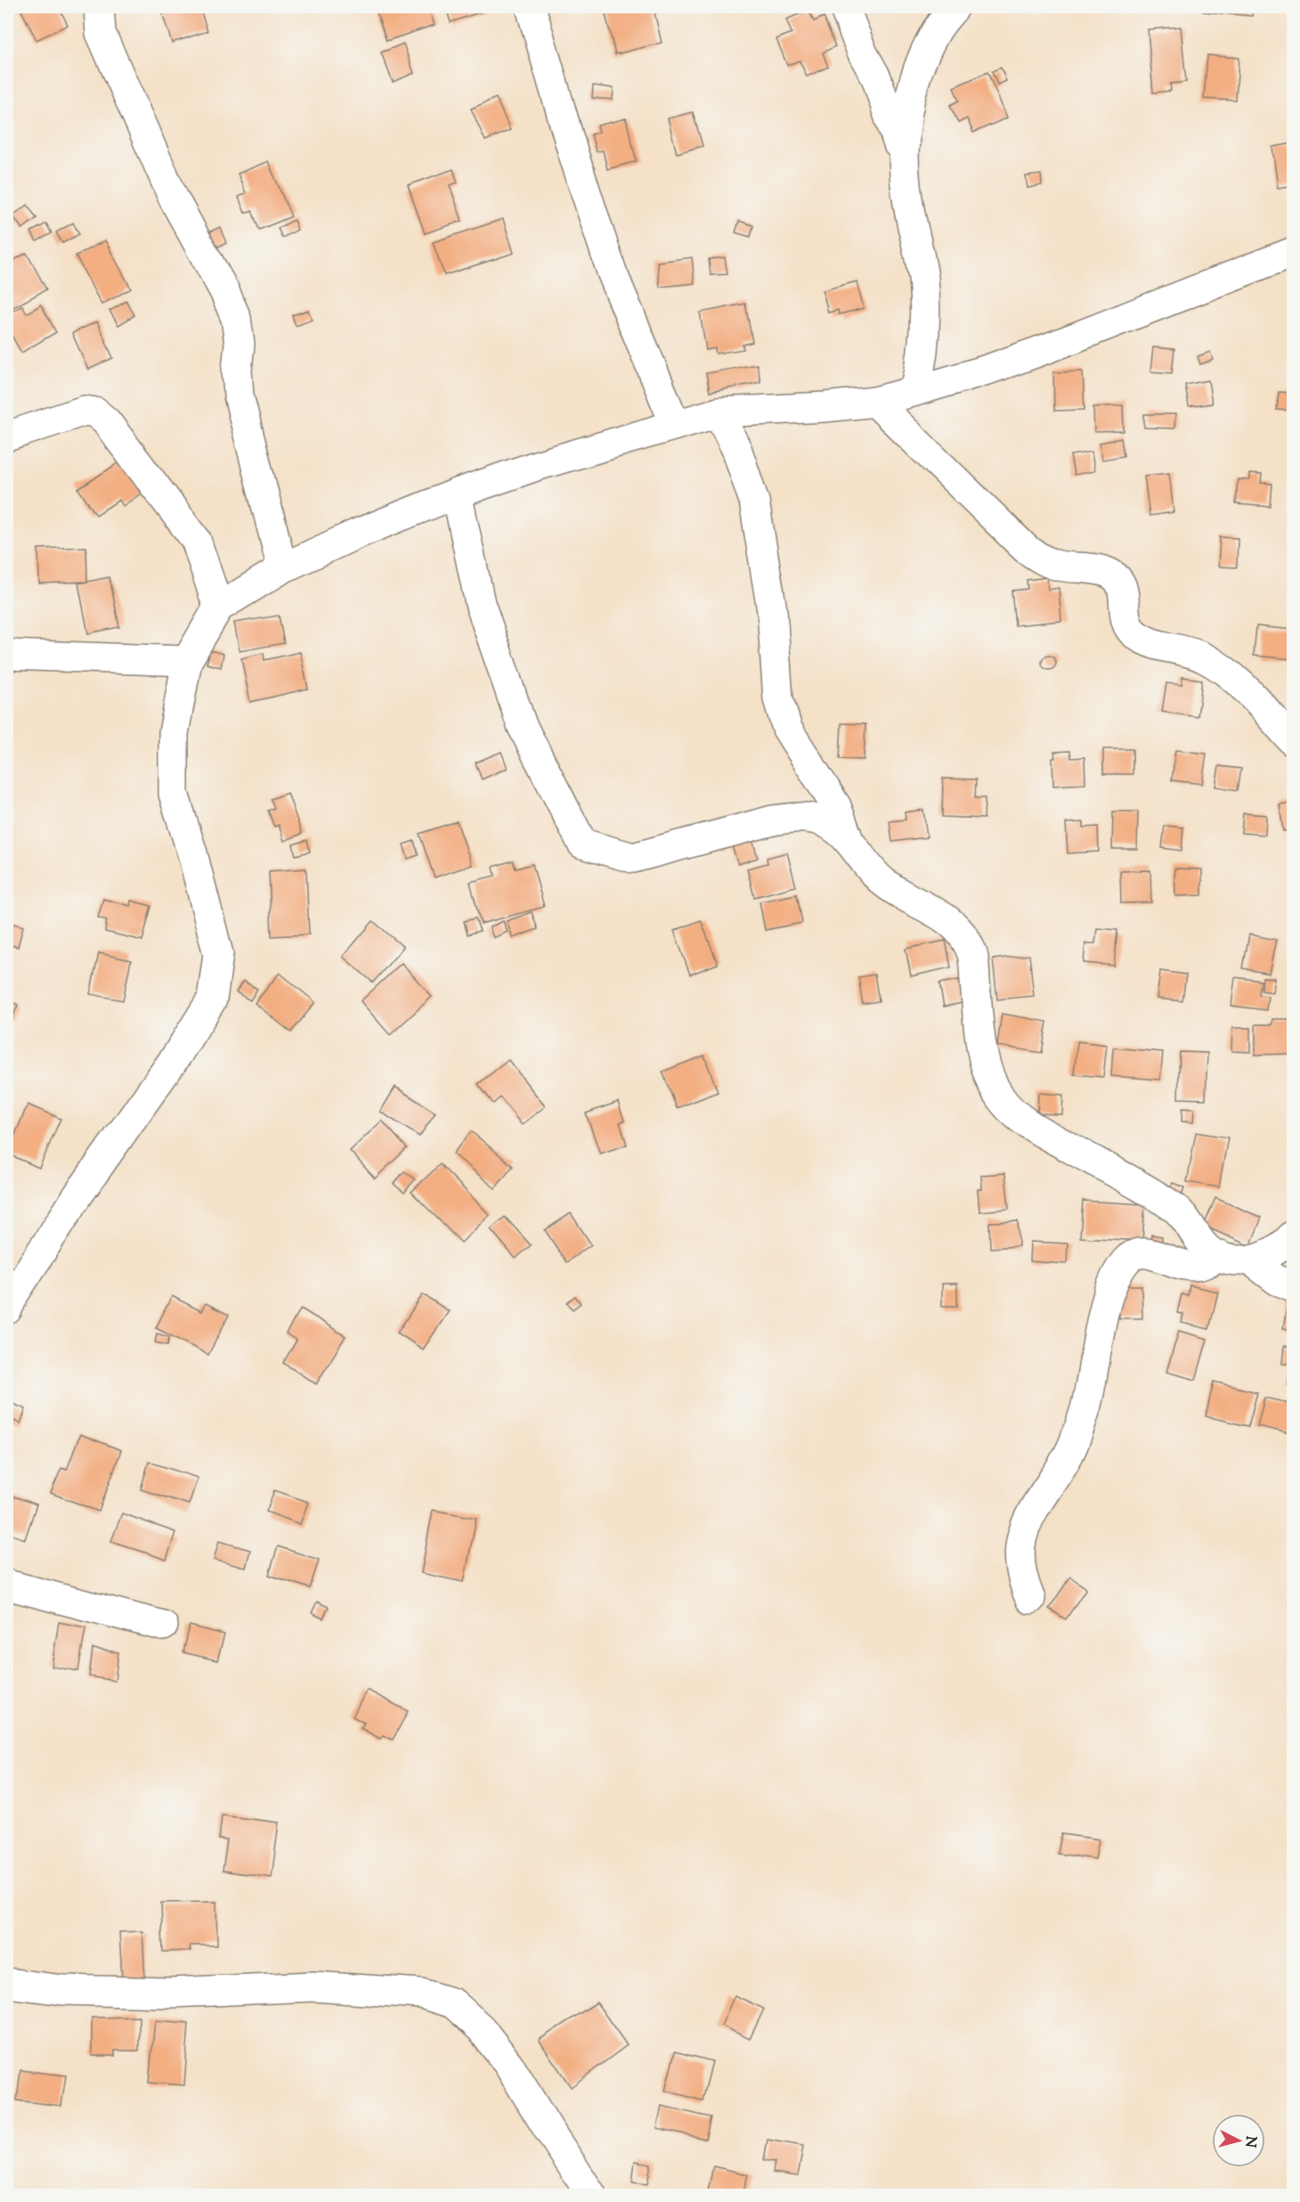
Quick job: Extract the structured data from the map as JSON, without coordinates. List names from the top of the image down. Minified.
{"north":"right"}
